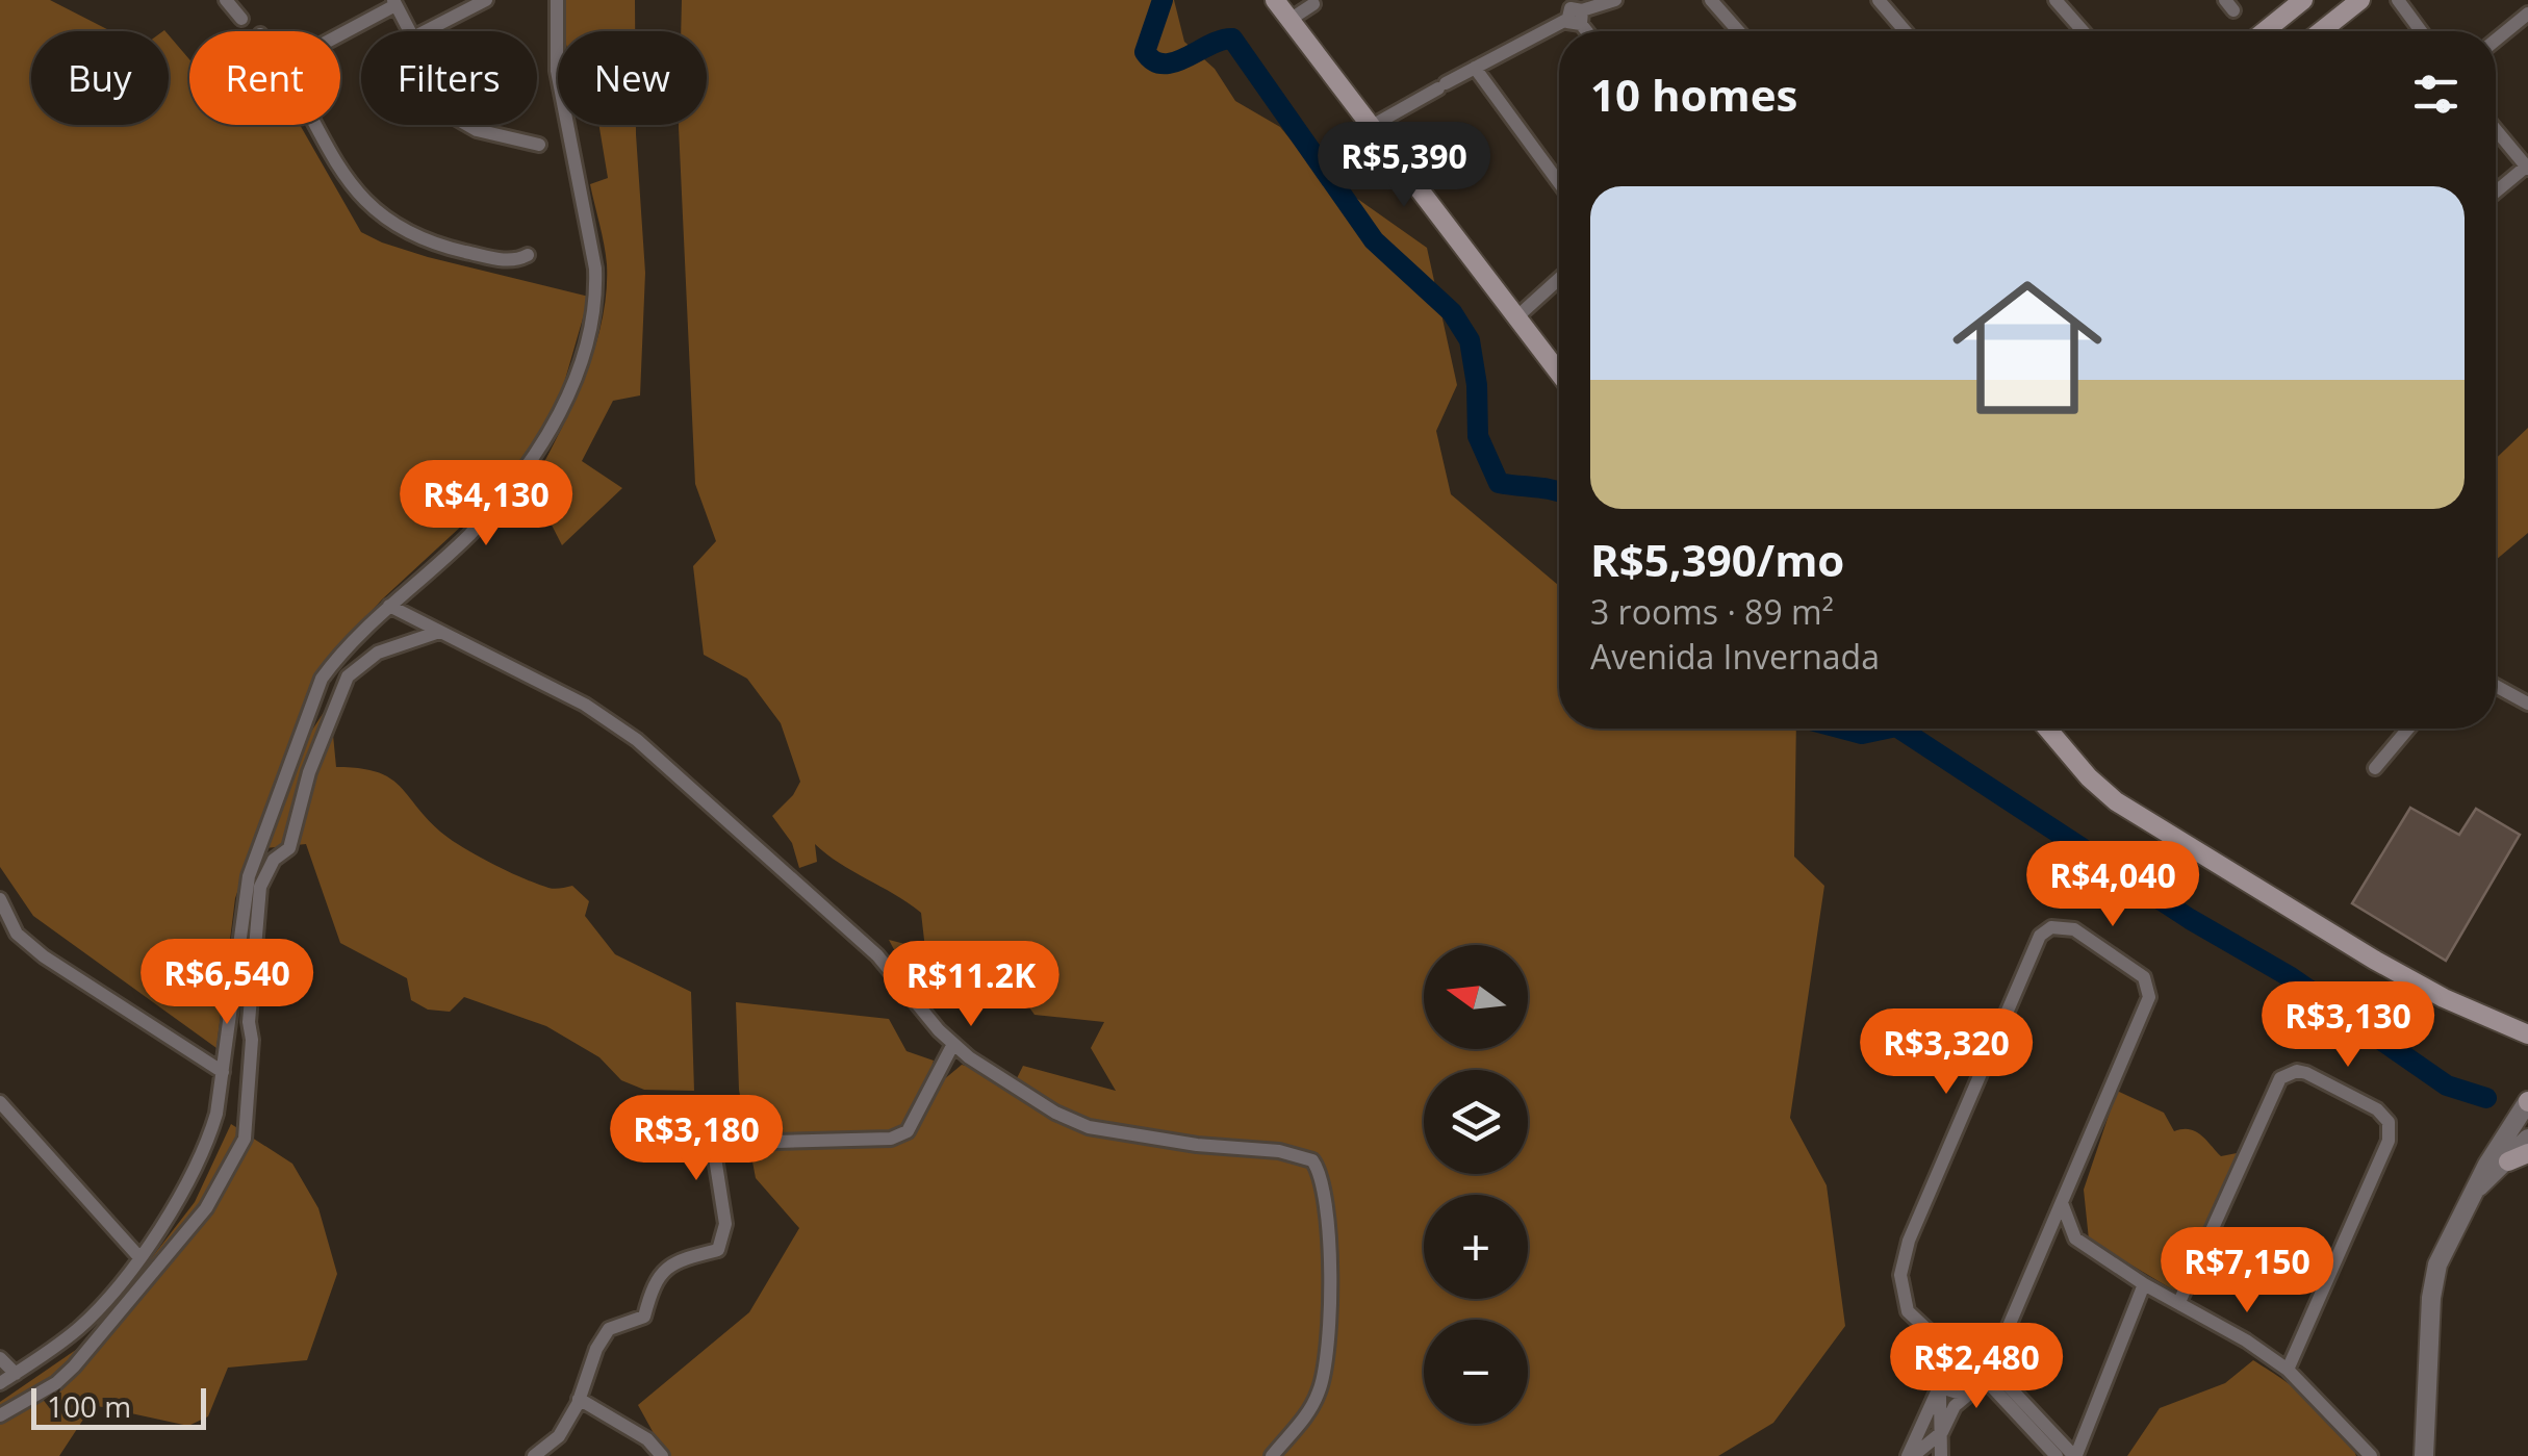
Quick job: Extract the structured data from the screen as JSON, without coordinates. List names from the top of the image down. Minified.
{"scale_bar":"100 m","north":"left","page":{"chip":["Buy","Rent","Filters","New"],"heading":"10 homes","price":["R$5,390","R$4,130","R$4,040","R$6,540","R$11.2K","R$3,130","R$3,320","R$3,180","R$7,150","R$2,480"],"list":[{"name":"R$5,390/mo","note":"3 rooms · 89 m² · Avenida Invernada"}],"map_buttons":["+","−"],"scale":"100 m"}}
